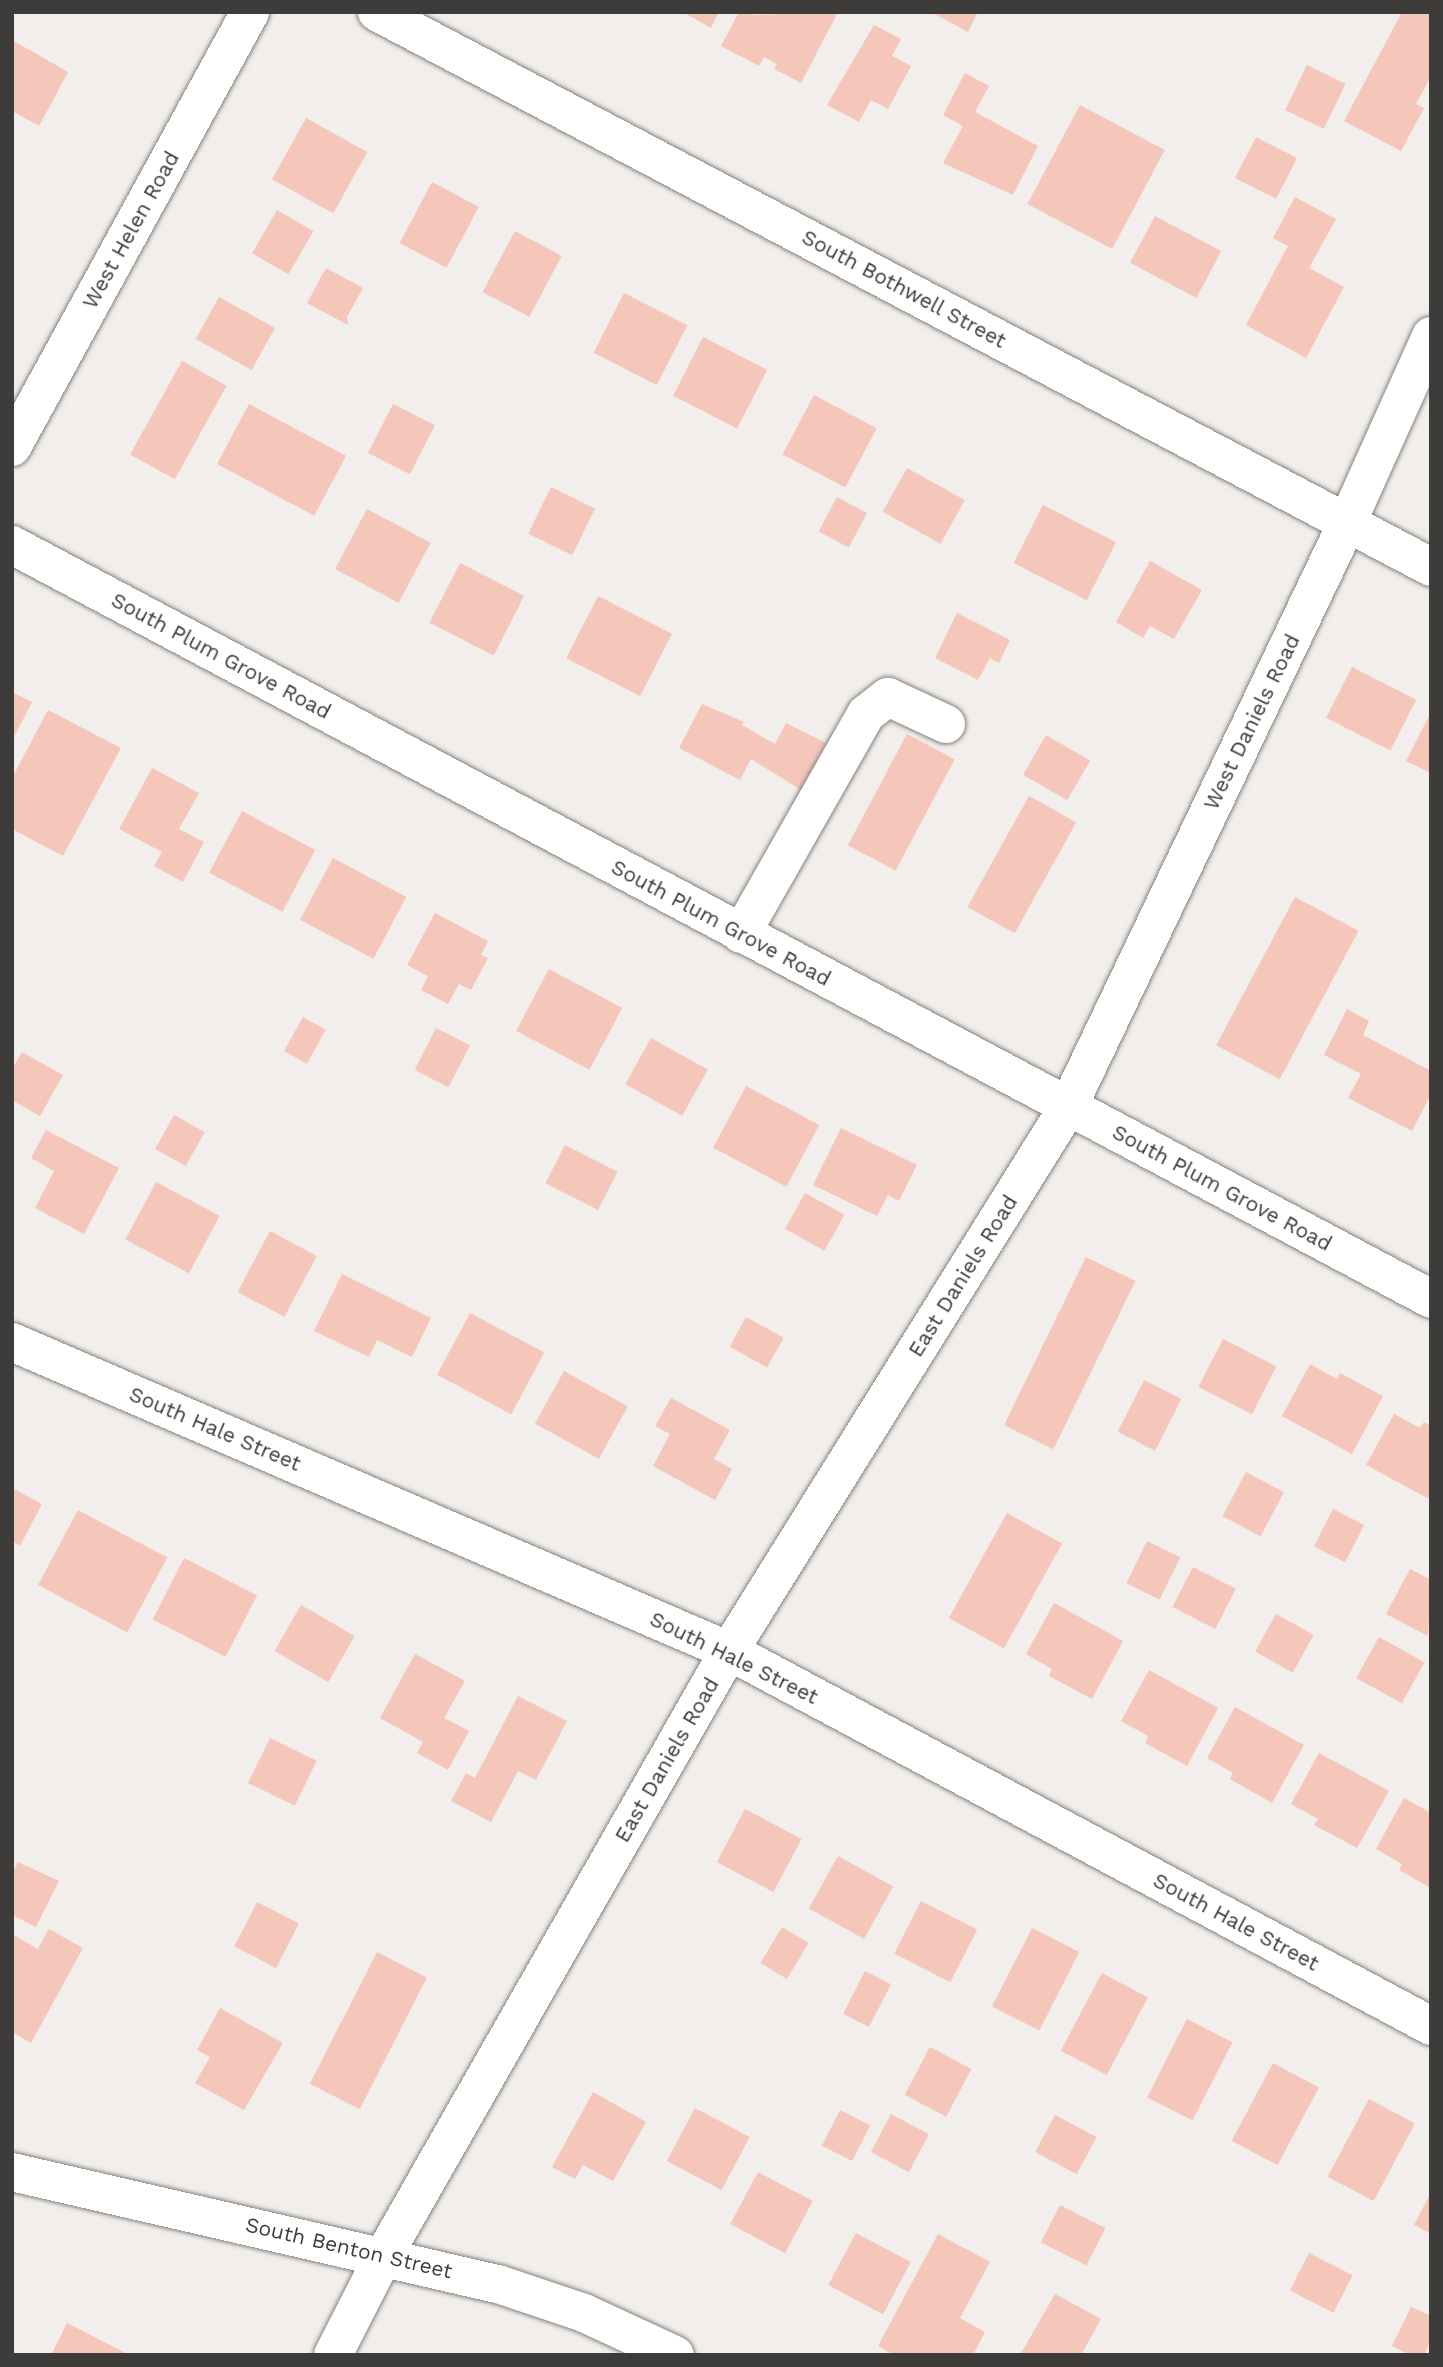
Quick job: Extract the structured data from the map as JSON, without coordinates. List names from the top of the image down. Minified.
{"streets":{"street":["West Helen Road","South Bothwell Street","South Plum Grove Road","West Daniels Road","East Daniels Road","South Hale Street","South Benton Street"]},"crossings":[["South Bothwell Street","West Daniels Road"],["South Plum Grove Road","West Daniels Road"],["South Plum Grove Road","East Daniels Road"],["West Daniels Road","East Daniels Road"],["East Daniels Road","South Hale Street"],["East Daniels Road","South Benton Street"]]}
